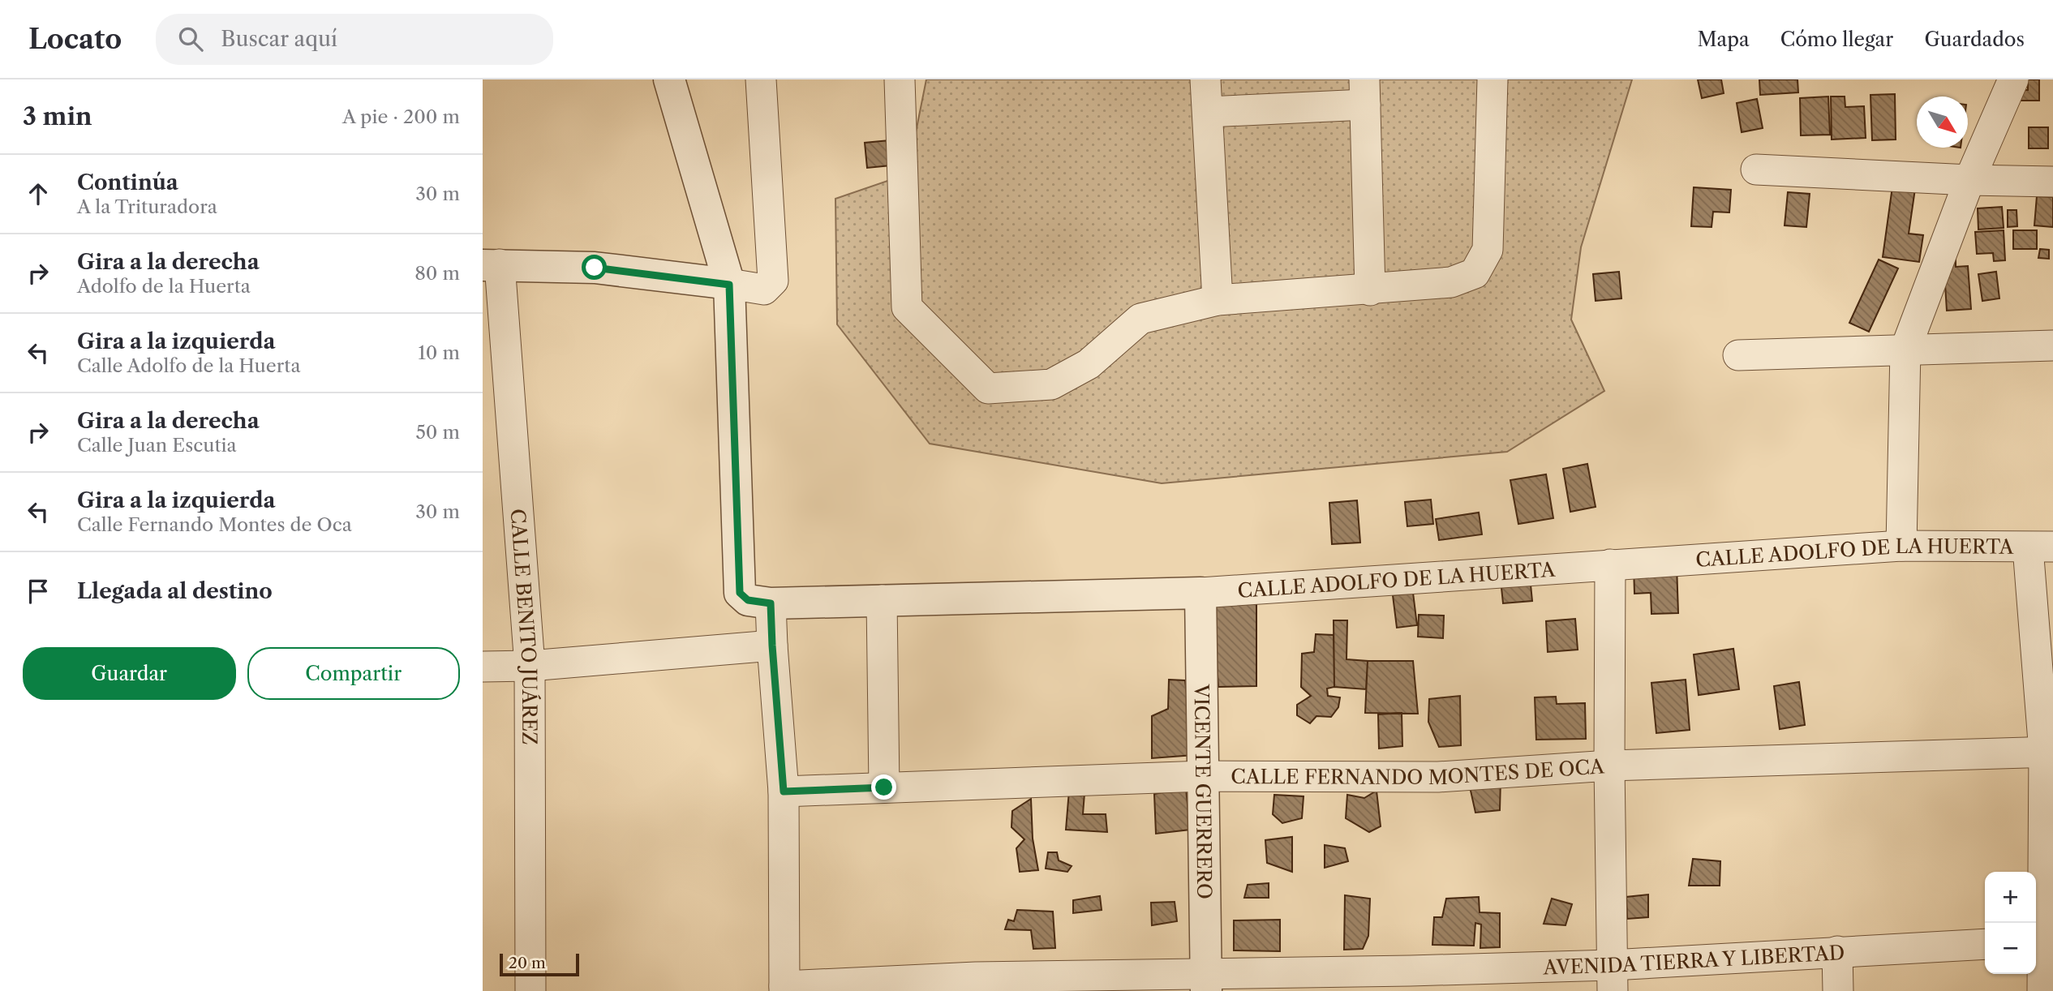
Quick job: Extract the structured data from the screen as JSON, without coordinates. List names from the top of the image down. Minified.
{"streets":{"street":["CALLE ADOLFO DE LA HUERTA","CALLE BENITO JUÁREZ","CALLE FERNANDO MONTES DE OCA","VICENTE GUERRERO","AVENIDA TIERRA Y LIBERTAD"]},"crossings":[["CALLE ADOLFO DE LA HUERTA","VICENTE GUERRERO"],["CALLE FERNANDO MONTES DE OCA","VICENTE GUERRERO"],["VICENTE GUERRERO","AVENIDA TIERRA Y LIBERTAD"]],"scale_bar":"20 m","north":"bottom right","page":{"header":"Locato","search":"Buscar aquí","nav":["Mapa","Cómo llegar","Guardados"],"heading":["3 min","A pie · 200 m"],"list":[["Continúa","A la Trituradora","30 m"],["Gira a la derecha","Adolfo de la Huerta","80 m"],["Gira a la izquierda","Calle Adolfo de la Huerta","10 m"],["Gira a la derecha","Calle Juan Escutia","50 m"],["Gira a la izquierda","Calle Fernando Montes de Oca","30 m"],"Llegada al destino"],"buttons":["Guardar","Compartir"],"map_buttons":["+","−"],"scale":"20 m"}}
